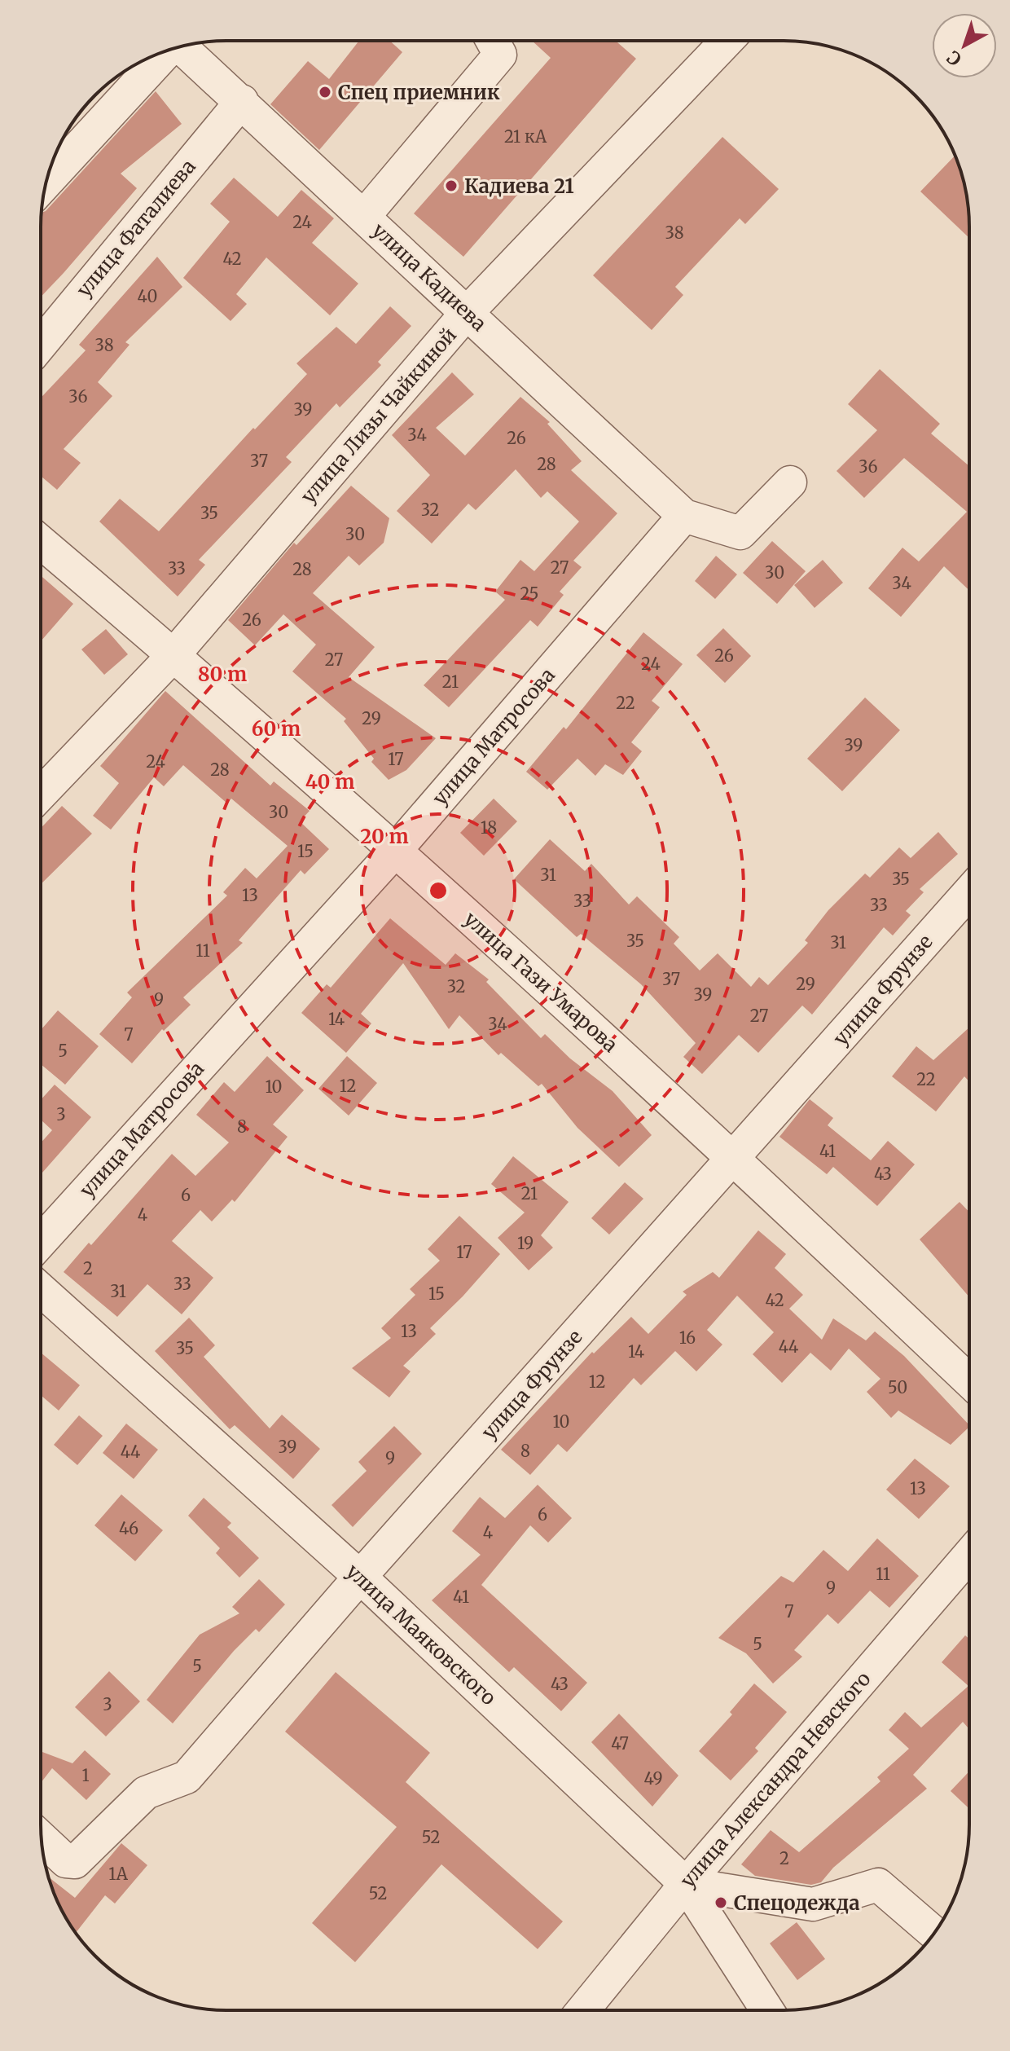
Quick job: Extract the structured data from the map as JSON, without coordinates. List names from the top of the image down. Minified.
{"streets":{"street":["улица Фаталиева","улица Кадиева","улица Лизы Чайкиной","улица Матросова","улица Гази Умарова","улица Фрунзе","улица Маяковского","улица Александра Невского"]},"crossings":[["улица Фаталиева","улица Кадиева"],["улица Кадиева","улица Лизы Чайкиной"],["улица Кадиева","улица Матросова"],["улица Лизы Чайкиной","улица Гази Умарова"],["улица Матросова","улица Гази Умарова"],["улица Гази Умарова","улица Фрунзе"],["улица Фрунзе","улица Маяковского"],["улица Маяковского","улица Александра Невского"]],"places":["Спец приемник","Кадиева 21","Спецодежда"],"house_numbers":["21 кА","24","38","42","40","38","36","39","34","26","37","28","36","32","35","30","27","33","28","30","34","25","26","26","27","24","21","22","29","39","17","24","28","30","18","15","31","35","13","33","33","35","31","11","37","29","32","39","9","27","14","34","7","5","22","12","10","3","8","41","43","21","6","4","19","17","2","33","31","15","42","13","16","44","35","14","12","50","10","39","8","44","9","13","6","46","4","11","9","41","7","5","5","43","3","47","1","49","52","2","1А","52"],"north":"bottom left","rings":["80 m","60 m","40 m","20 m"]}
